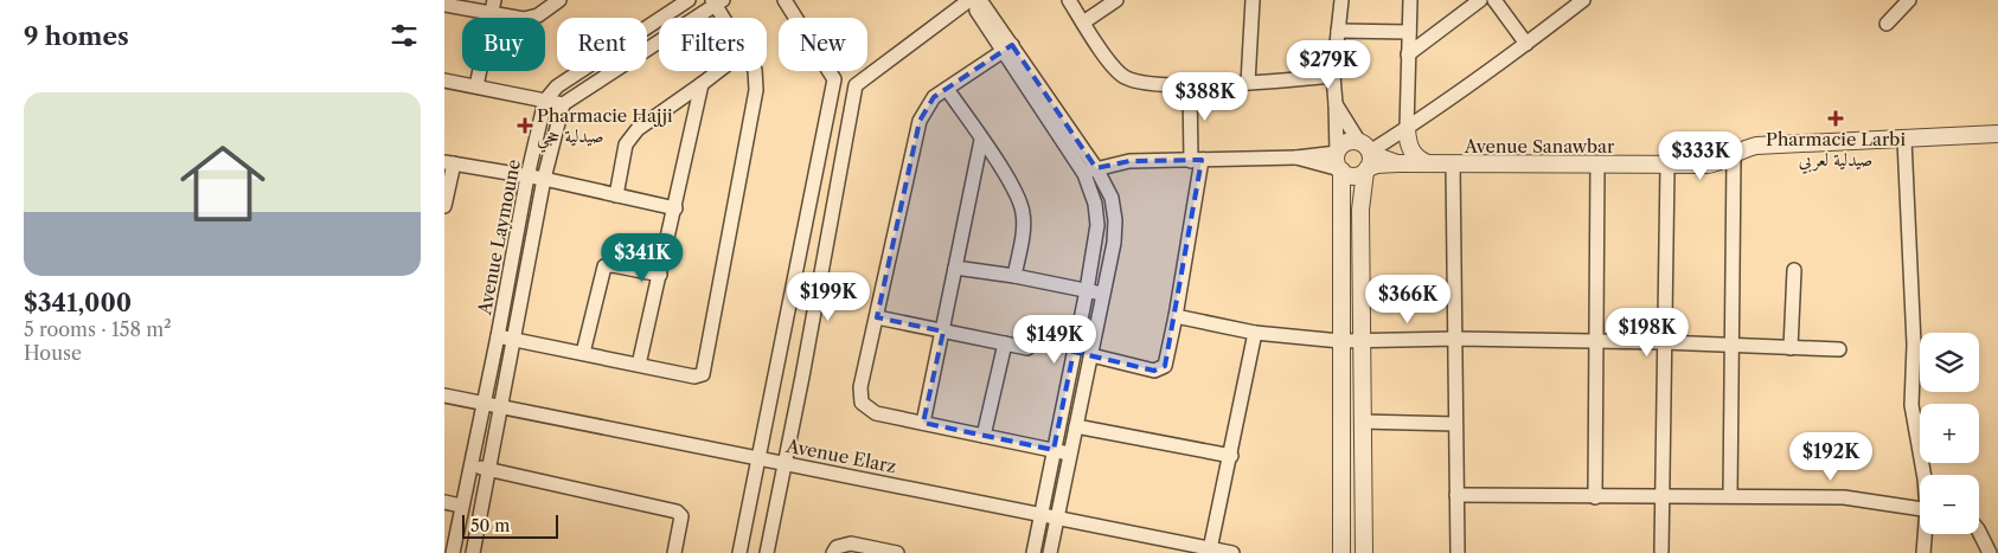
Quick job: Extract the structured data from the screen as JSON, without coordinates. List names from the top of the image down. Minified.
{"streets":{"street":["Avenue Sanawbar","Avenue Laymoune","Avenue Elarz"]},"crossings":[["Avenue Laymoune","Avenue Elarz"]],"places":{"health":["Pharmacie Larbi صيدلية لعربي","Pharmacie Hajji صيدلية حجي"]},"scale_bar":"50 m","page":{"heading":"9 homes","chip":["Buy","Rent","Filters","New"],"price":["$279K","$388K","$333K","$341K","$199K","$366K","$198K","$149K","$192K"],"list":[{"name":"$341,000","note":"5 rooms · 158 m² · House"}],"map_buttons":["+","−"],"scale":"50 m"}}
